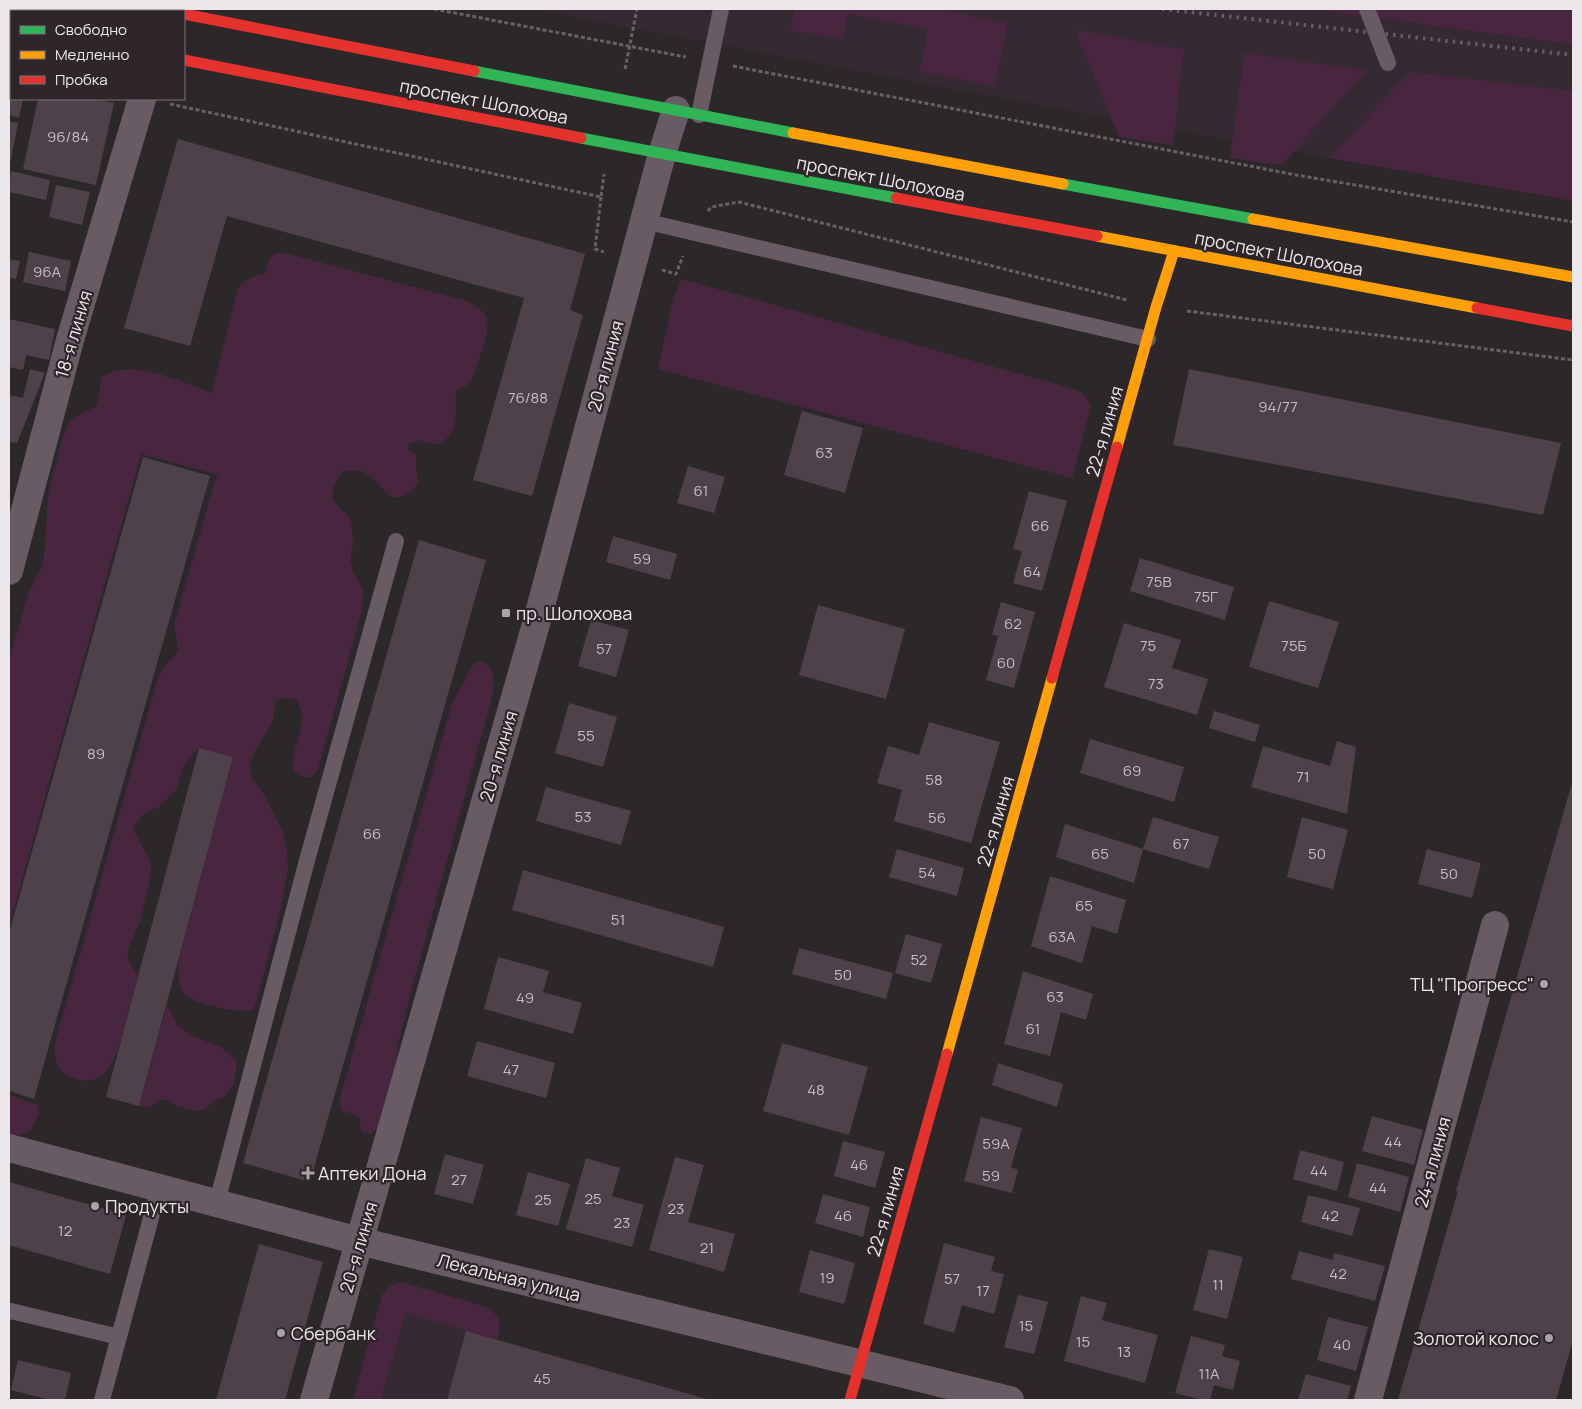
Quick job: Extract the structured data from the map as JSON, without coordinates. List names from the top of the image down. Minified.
{"streets":{"main road":["проспект Шолохова","22-я линия"],"street":["18-я линия","20-я линия","24-я линия","Лекальная улица"]},"crossings":[["проспект Шолохова","20-я линия"],["проспект Шолохова","22-я линия"],["20-я линия","Лекальная улица"],["22-я линия","Лекальная улица"]],"places":{"transit":["пр. Шолохова"],"other":["ТЦ \"Прогресс\"","Продукты","Сбербанк","Золотой колос"],"health":["Аптеки Дона"]},"house_numbers":["96/84","96А","76/88","94/77","63","61","66","59","64","75В","75Г","62","75","75Б","57","60","73","55","89","69","71","58","53","56","66","67","65","50","54","50","65","51","63А","52","50","63","49","61","47","48","44","59А","46","44","59","27","44","25","25","23","46","42","23","12","21","42","19","57","11","17","15","15","40","13","11А","45"],"legend":["Свободно","Медленно","Пробка"]}
